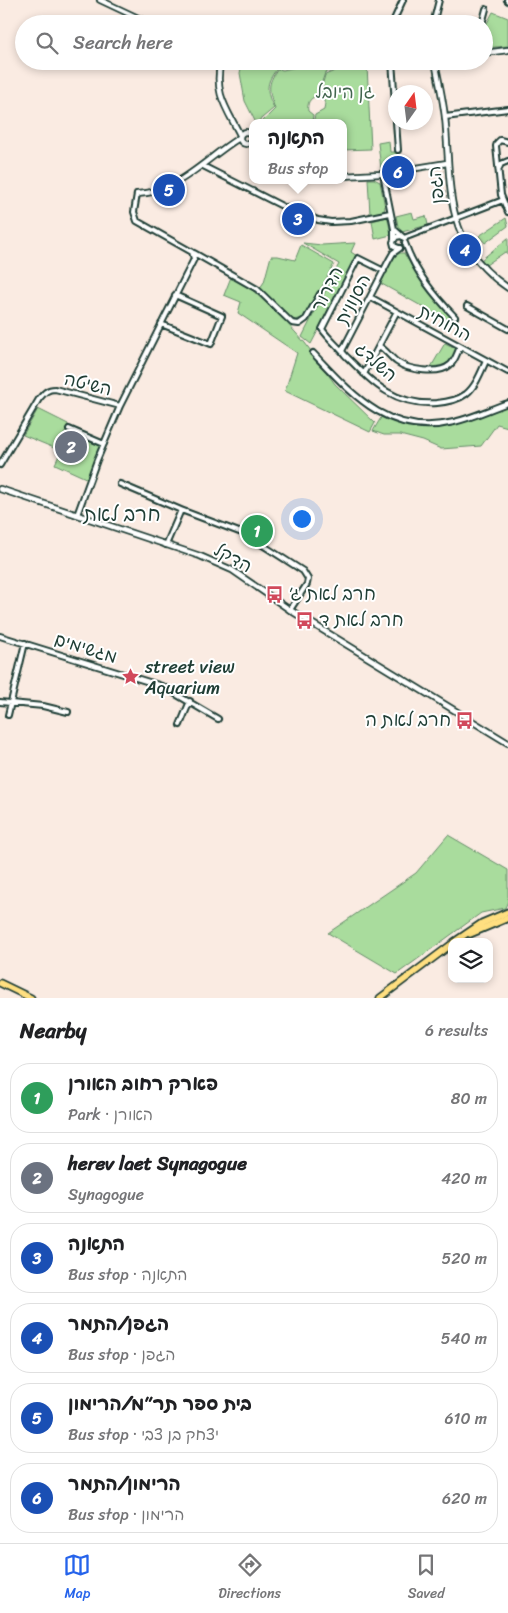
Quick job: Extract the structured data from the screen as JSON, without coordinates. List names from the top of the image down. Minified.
{"streets":{"street":["הגפן","הדרור","הסנונית","החוחית","השלדג","השיטה","הדקל","מגשימים"]},"crossings":[["הדרור","הסנונית"],["הדרור","השלדג"],["הסנונית","החוחית"],["הסנונית","השלדג"],["החוחית","השלדג"]],"districts":["חרב לאת"],"parks":["גן היובל"],"places":{"bus stop":["חרב לאת ג׳","חרב לאת ד","חרב לאת ה"],"place":["street view Aquarium"]},"north":"top","page":{"search":"Search here","popup":["התאנה","Bus stop"],"pins":["6","5","3","4","2","1"],"heading":["Nearby","6 results"],"list":[{"mark":"1","name":"פארק רחוב האורן","note":"Park · האורן","value":"80 m"},{"mark":"2","name":"herev laet Synagogue","note":"Synagogue","value":"420 m"},{"mark":"3","name":"התאנה","note":"Bus stop · התאנה","value":"520 m"},{"mark":"4","name":"הגפן/התמר","note":"Bus stop · הגפן","value":"540 m"},{"mark":"5","name":"בית ספר תר״מ/הרימון","note":"Bus stop · יצחק בן צבי","value":"610 m"},{"mark":"6","name":"הרימון/התמר","note":"Bus stop · הרימון","value":"620 m"}],"nav":["Map","Directions","Saved"]}}
